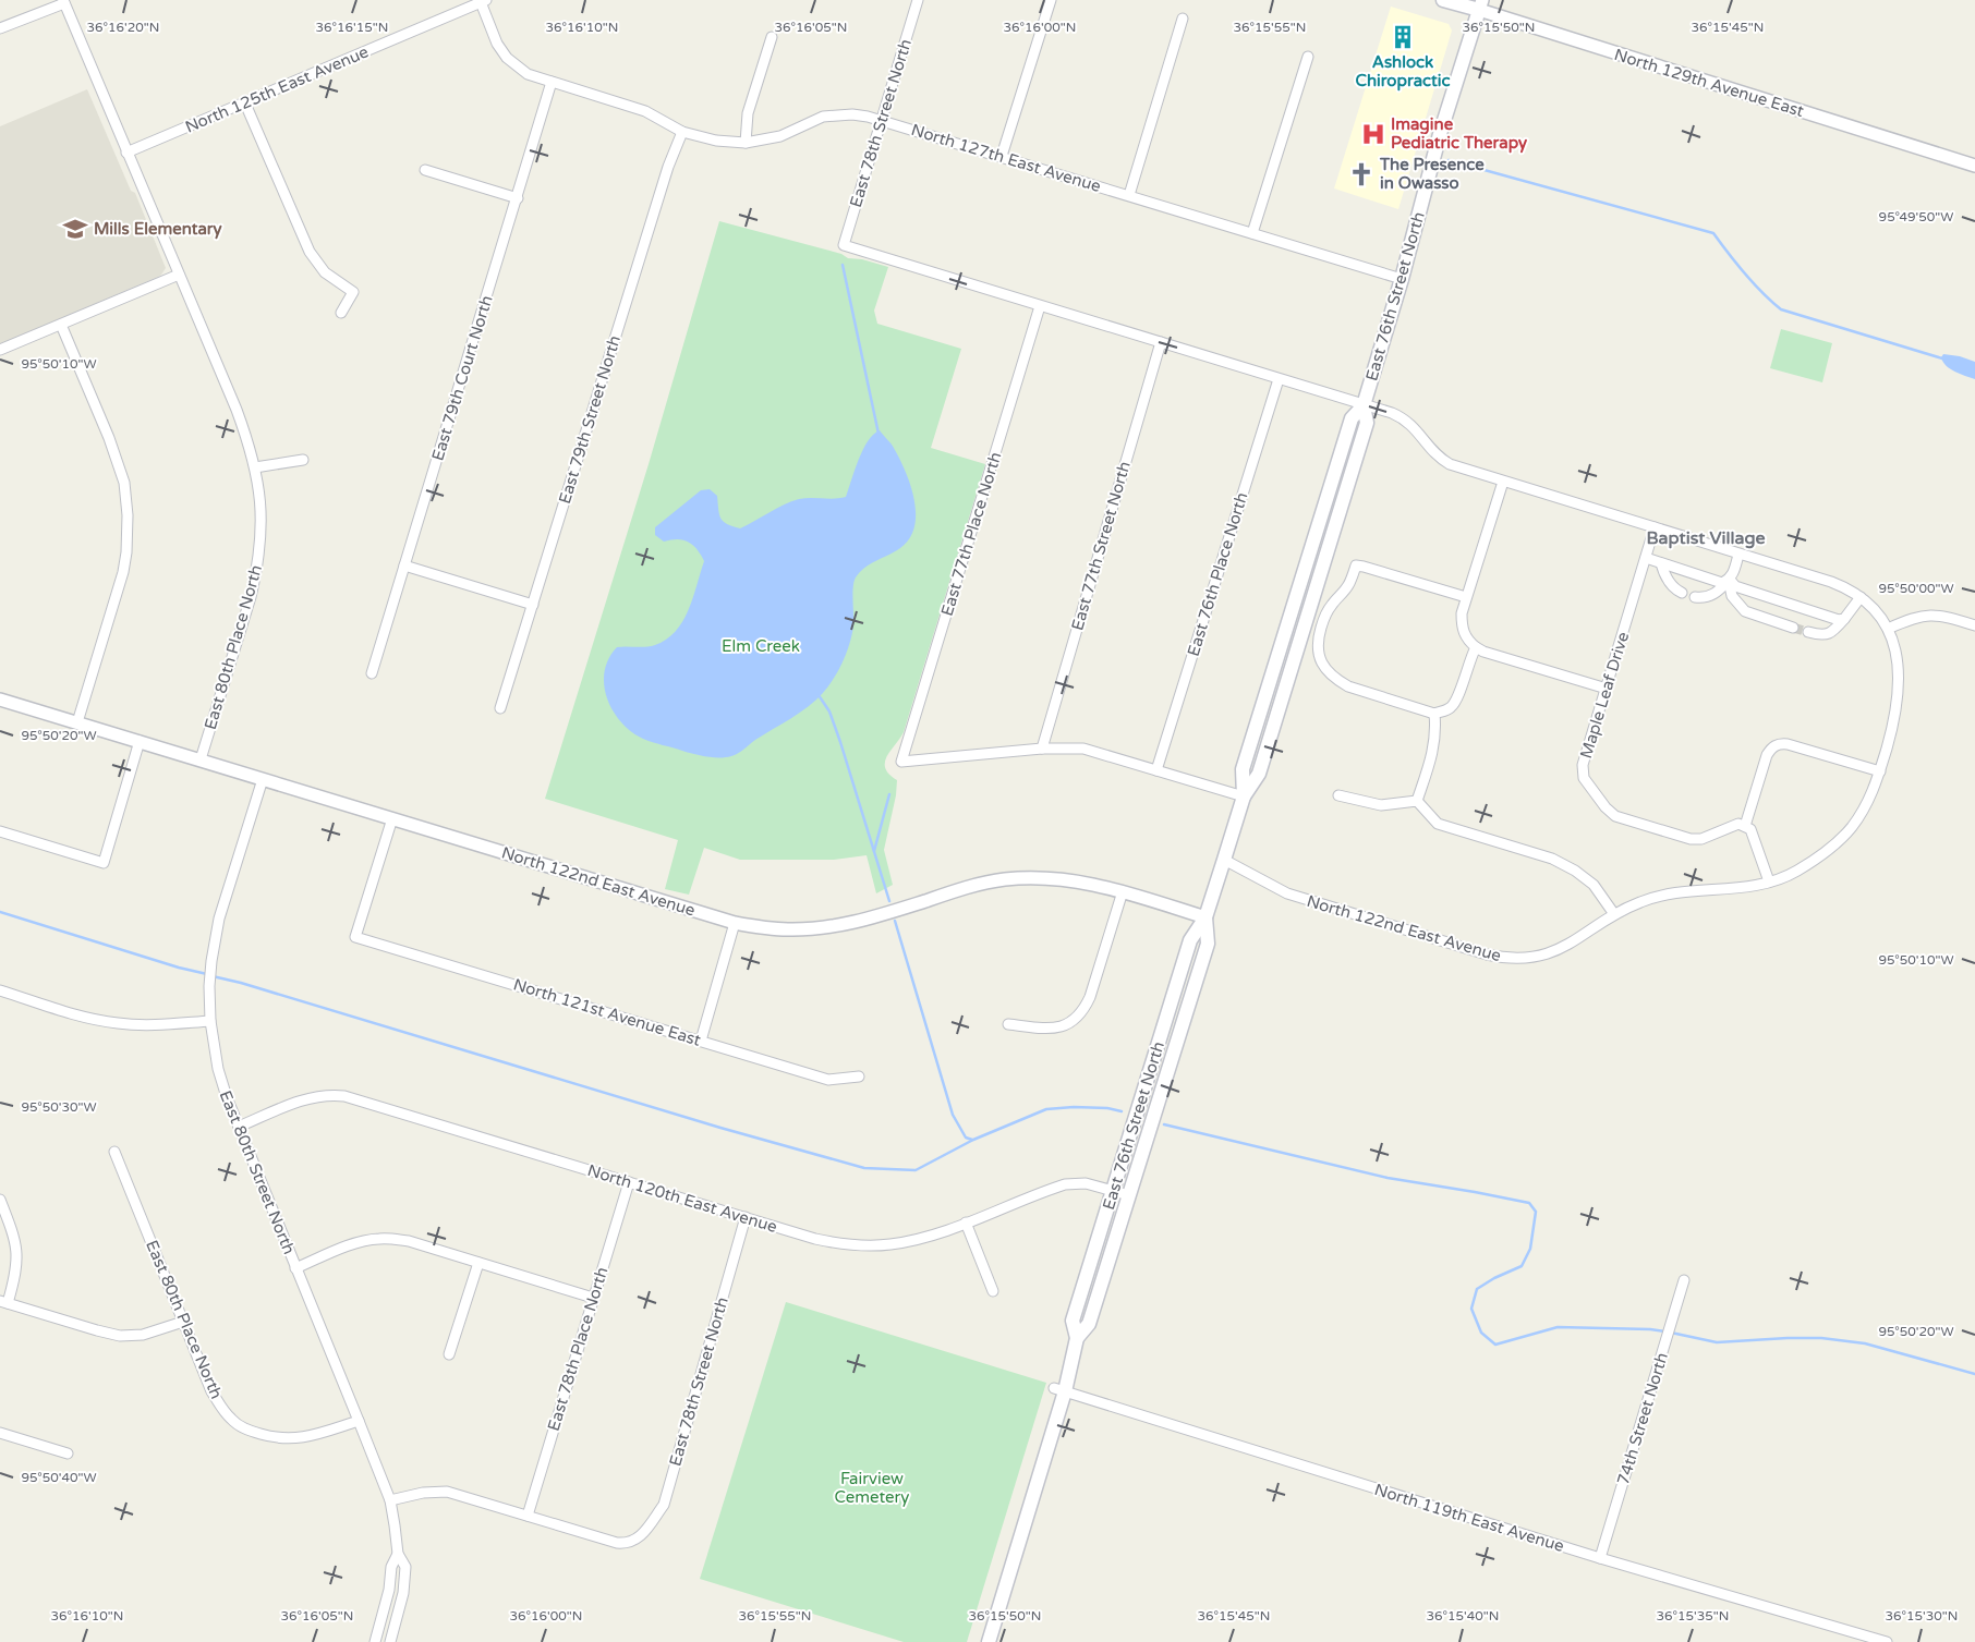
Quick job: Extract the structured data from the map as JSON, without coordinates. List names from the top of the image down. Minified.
{"streets":{"main road":["North 129th Avenue East","East 76th Street North"],"street":["North 125th East Avenue","East 78th Street North","North 127th East Avenue","East 79th Court North","East 79th Street North","East 77th Place North","East 77th Street North","East 76th Place North","East 80th Place North","Maple Leaf Drive","North 122nd East Avenue","North 121st Avenue East","East 80th Street North","North 120th East Avenue","East 78th Place North","74th Street North","North 119th East Avenue"]},"crossings":[["North 129th Avenue East","East 76th Street North"],["North 125th East Avenue","North 127th East Avenue"],["North 125th East Avenue","East 80th Place North"],["East 78th Street North","North 127th East Avenue"],["East 78th Street North","East 77th Place North"],["East 78th Street North","North 120th East Avenue"],["East 78th Street North","East 78th Place North"],["North 127th East Avenue","East 76th Street North"],["North 127th East Avenue","East 79th Court North"],["North 127th East Avenue","East 79th Street North"],["East 76th Street North","North 122nd East Avenue"],["East 76th Street North","North 120th East Avenue"],["East 76th Street North","North 119th East Avenue"],["East 77th Place North","East 77th Street North"],["East 80th Place North","North 122nd East Avenue"],["East 80th Place North","East 80th Street North"],["North 122nd East Avenue","North 121st Avenue East"],["North 122nd East Avenue","East 80th Street North"],["East 80th Street North","North 120th East Avenue"],["North 120th East Avenue","East 78th Place North"],["74th Street North","North 119th East Avenue"]],"districts":["Baptist Village"],"parks":["Elm Creek","Fairview Cemetery"],"places":{"building":["Ashlock Chiropractic"],"hospital":["Imagine Pediatric Therapy"],"church":["The Presence in Owasso"],"school or university":["Mills Elementary"]},"coordinates":["36°16'20\"N","36°16'15\"N","36°16'10\"N","36°16'05\"N","36°16'00\"N","36°15'55\"N","36°15'50\"N","36°15'45\"N","95°49'50\"W","95°50'10\"W","95°50'00\"W","95°50'20\"W","95°50'30\"W","95°50'40\"W","36°15'40\"N","36°15'35\"N","36°15'30\"N"]}
